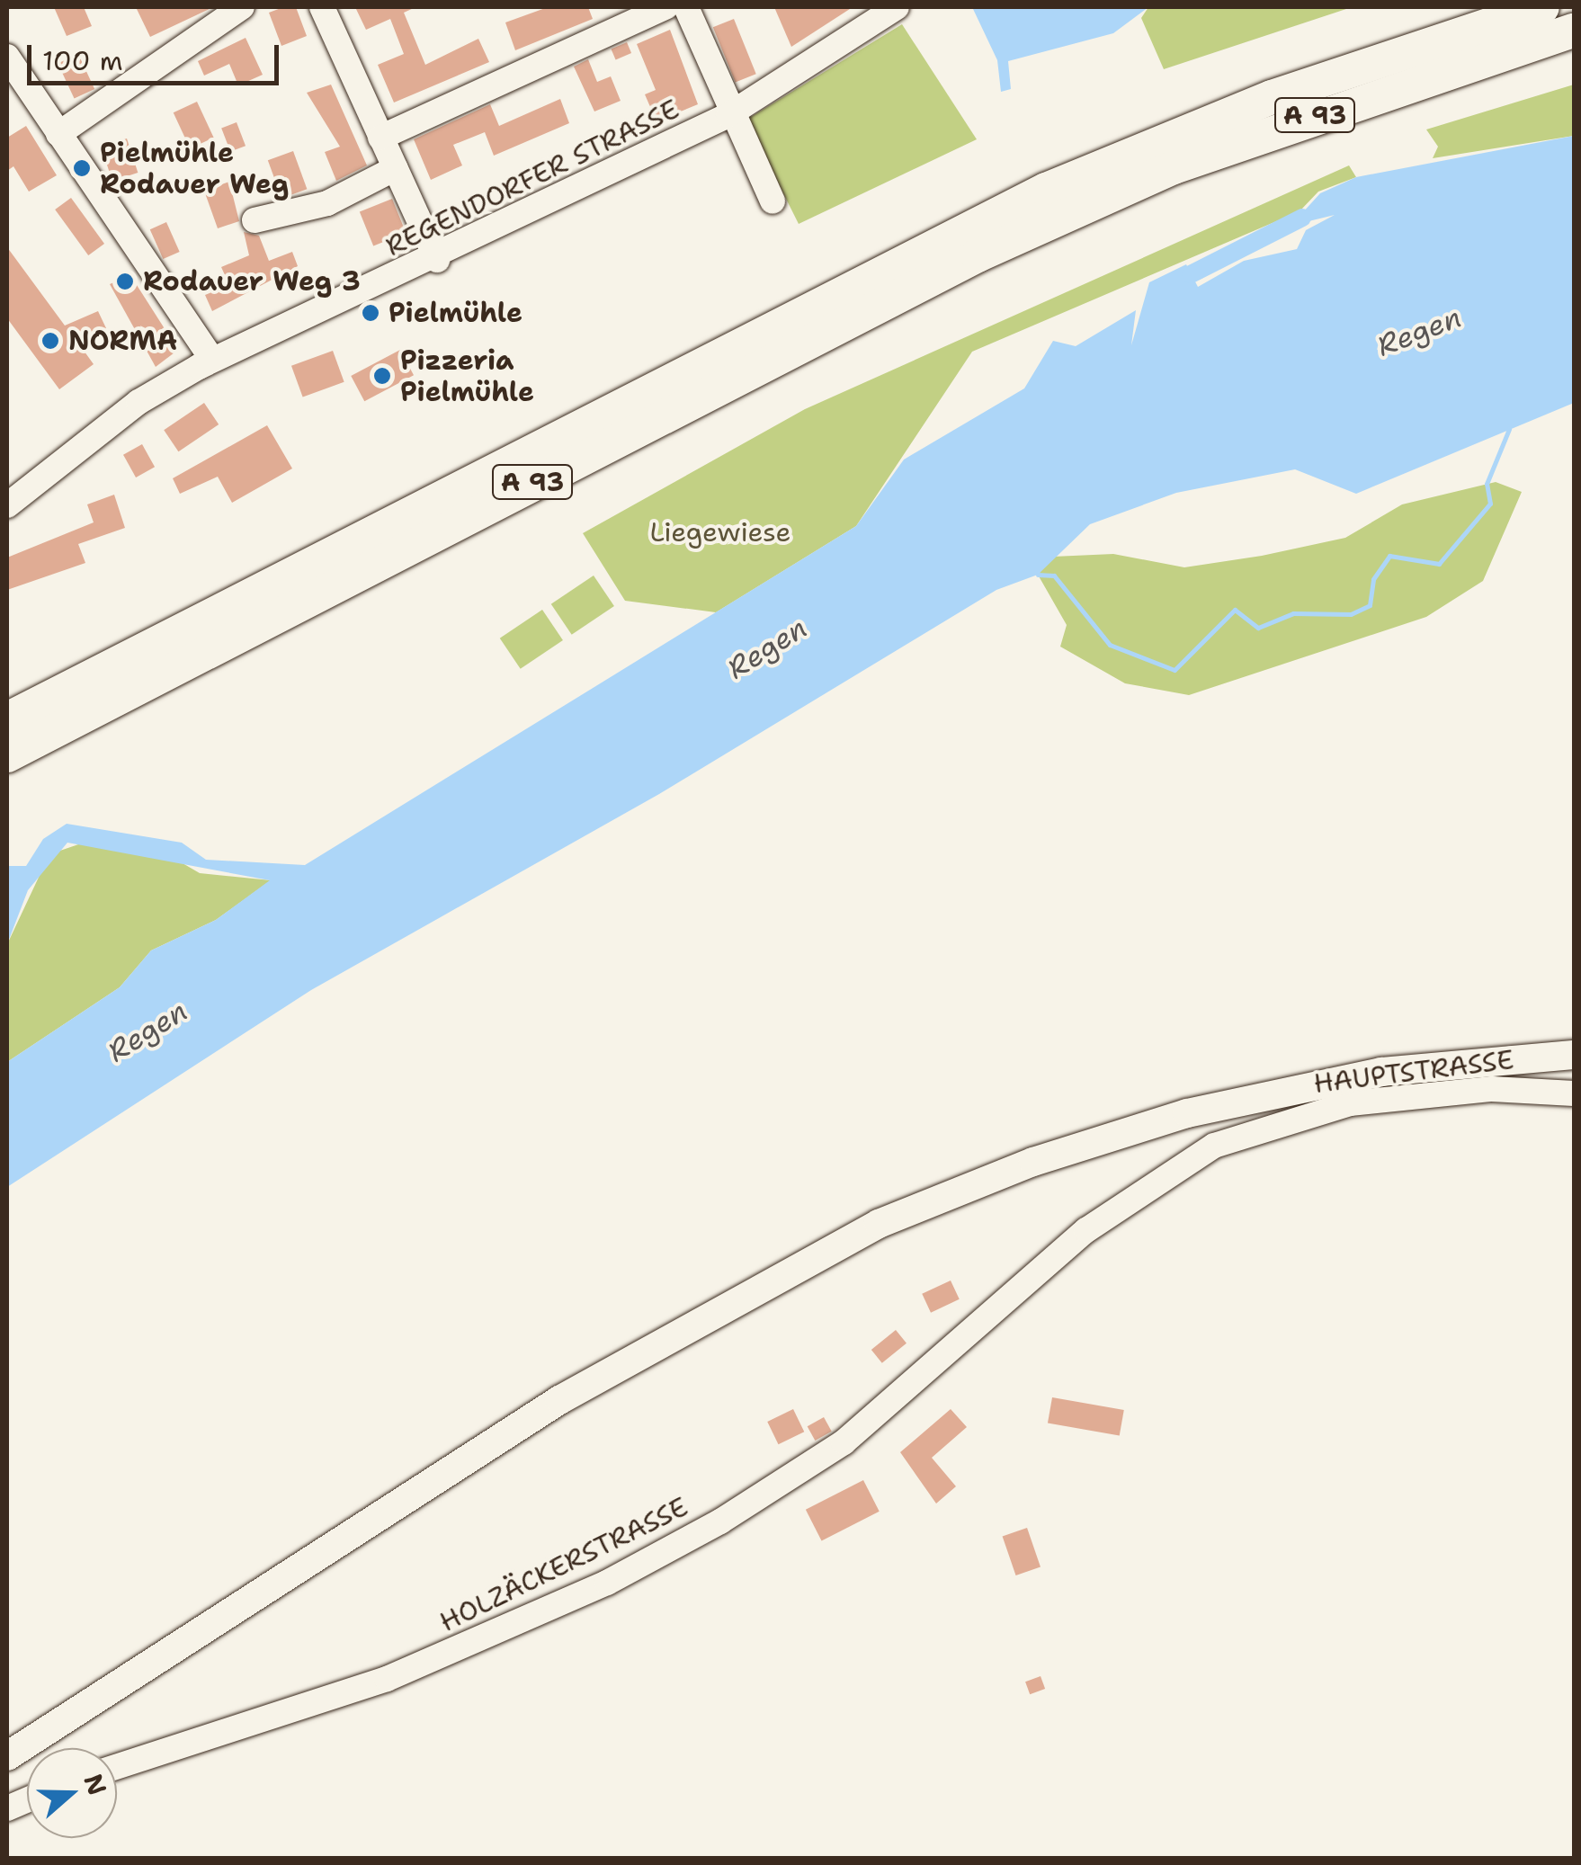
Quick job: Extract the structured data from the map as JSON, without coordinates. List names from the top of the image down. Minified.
{"streets":{"highway":["A 93"],"main road":["HAUPTSTRASSE"],"street":["REGENDORFER STRASSE","HOLZÄCKERSTRASSE"]},"crossings":[["HAUPTSTRASSE","HOLZÄCKERSTRASSE"]],"water":["Regen"],"parks":["Liegewiese"],"places":["Pielmühle Rodauer Weg","Rodauer Weg 3","Pielmühle","NORMA","Pizzeria Pielmühle"],"scale_bar":"100 m","north":"right"}
